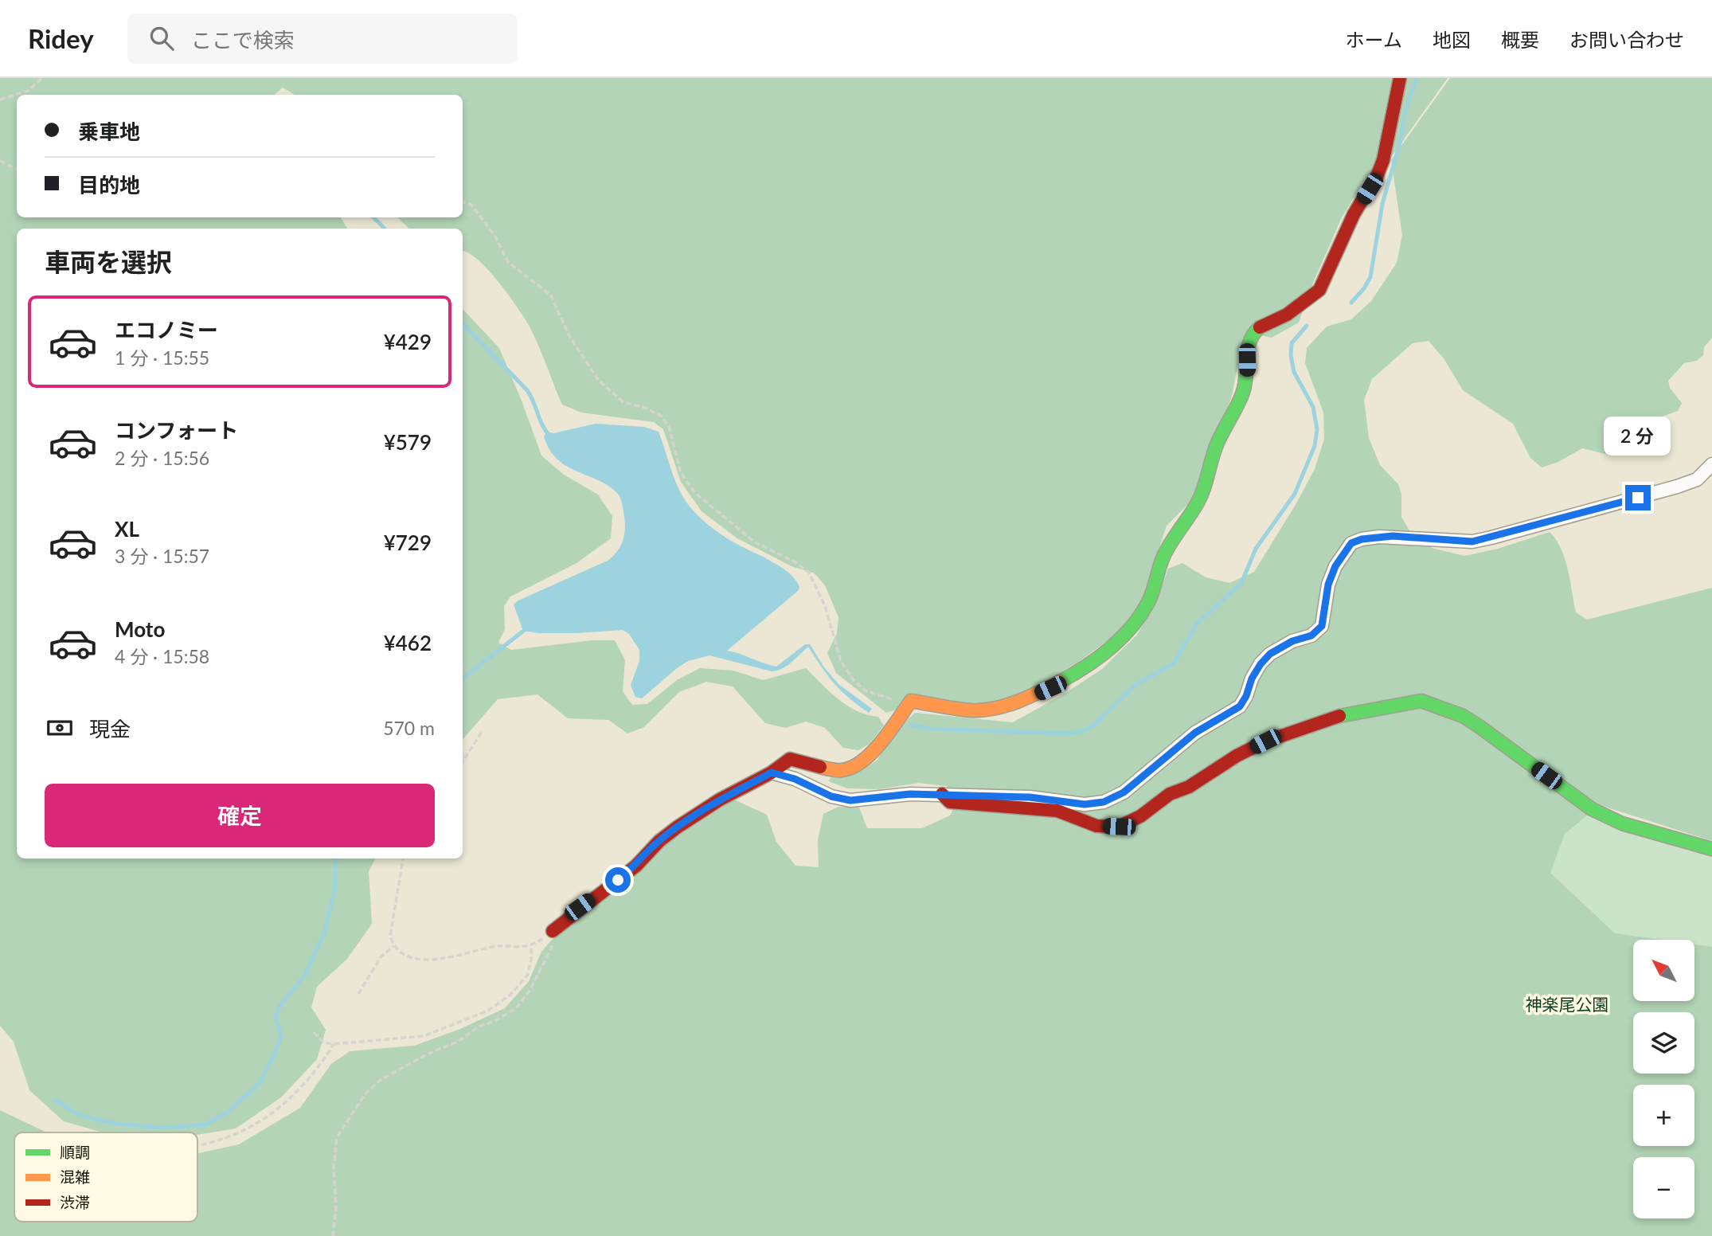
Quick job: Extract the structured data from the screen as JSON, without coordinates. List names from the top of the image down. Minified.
{"parks":["神楽尾公園"],"legend":["順調","混雑","渋滞"],"north":"top left","page":{"header":"Ridey","search":"ここで検索","nav":["ホーム","地図","概要","お問い合わせ"],"banner":["乗車地","目的地"],"heading":"車両を選択","list":[{"name":"エコノミー","note":"1 分 · 15:55","value":"¥429"},{"name":"コンフォート","note":"2 分 · 15:56","value":"¥579"},{"name":"XL","note":"3 分 · 15:57","value":"¥729"},{"name":"Moto","note":"4 分 · 15:58","value":"¥462"}],"bubble":"2 分","pay":["現金","570 m"],"buttons":"確定","map_buttons":["+","−"]}}
